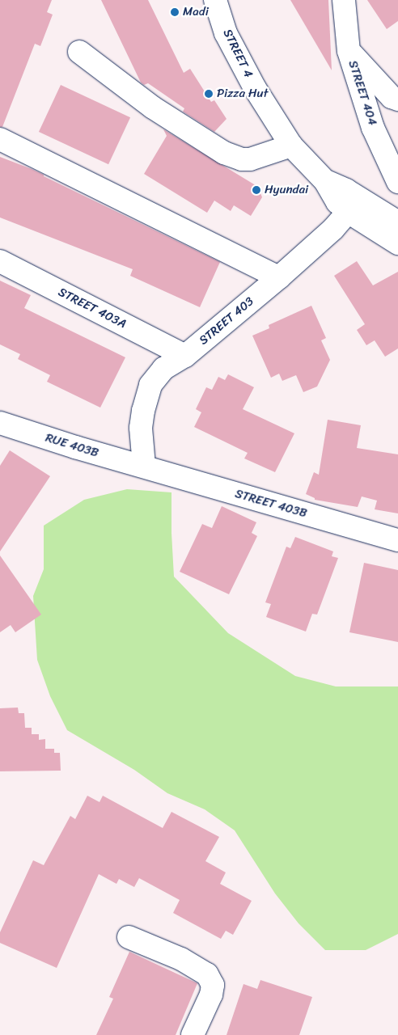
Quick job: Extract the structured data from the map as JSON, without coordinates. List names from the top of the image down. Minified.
{"streets":{"street":["STREET 4","STREET 404","STREET 403A","STREET 403","RUE 403B","STREET 403B"]},"crossings":[["STREET 4","STREET 403"],["STREET 403A","STREET 403"],["STREET 403","RUE 403B"],["STREET 403","STREET 403B"],["RUE 403B","STREET 403B"]],"places":["Madi","Pizza Hut","Hyundai"]}
